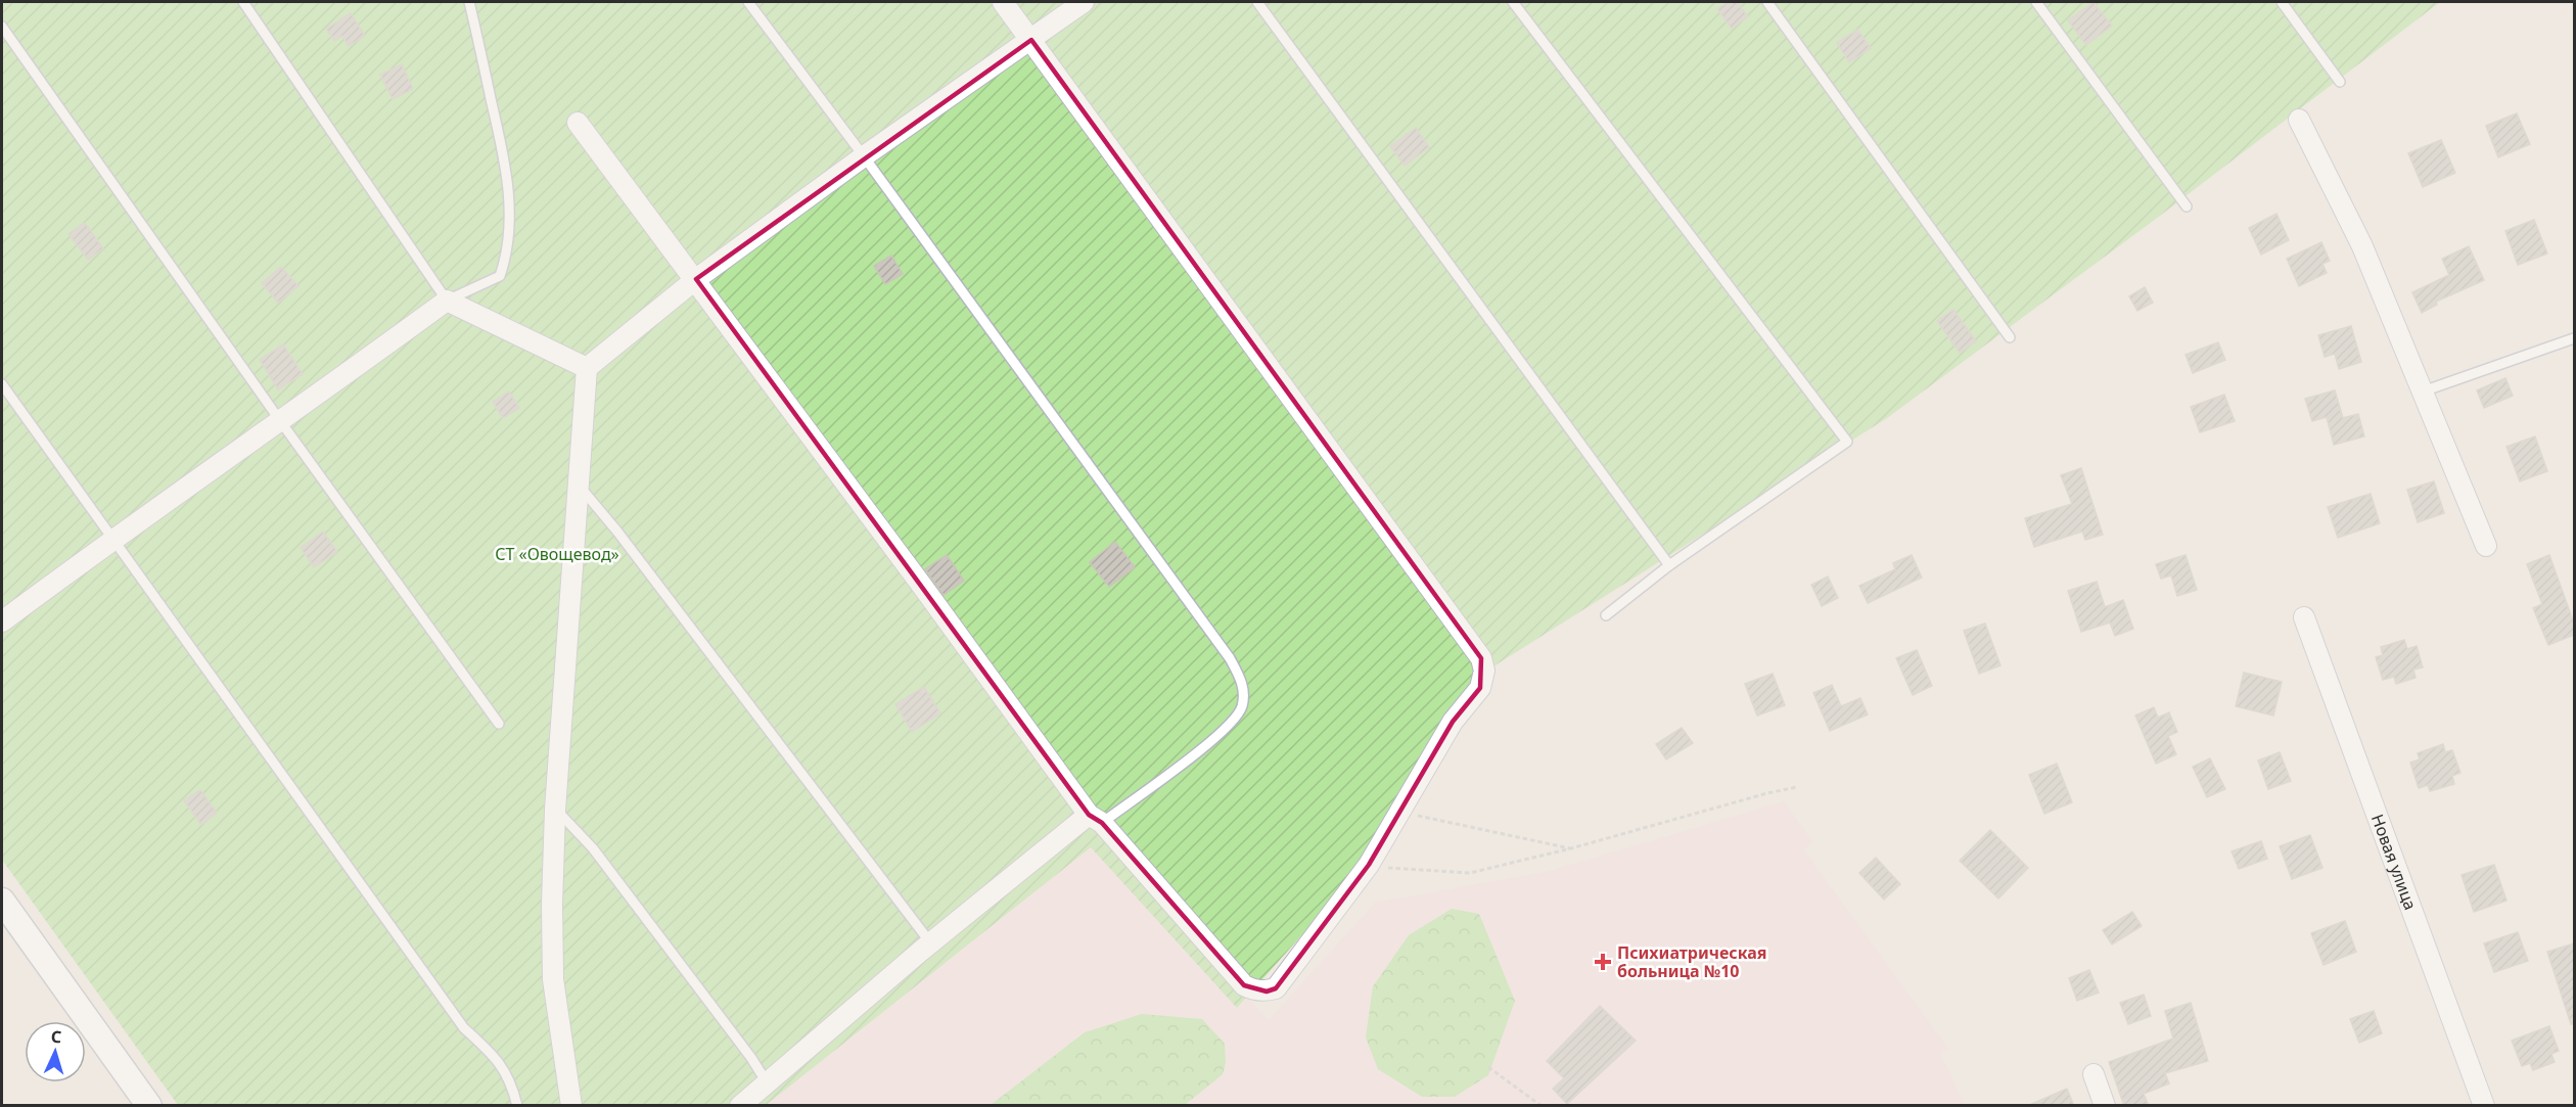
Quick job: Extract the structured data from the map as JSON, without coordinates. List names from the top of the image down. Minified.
{"streets":{"street":["Новая улица"]},"parks":["СТ «Овощевод»"],"places":{"health":["Психиатрическая больница №10"]},"north":"top"}
